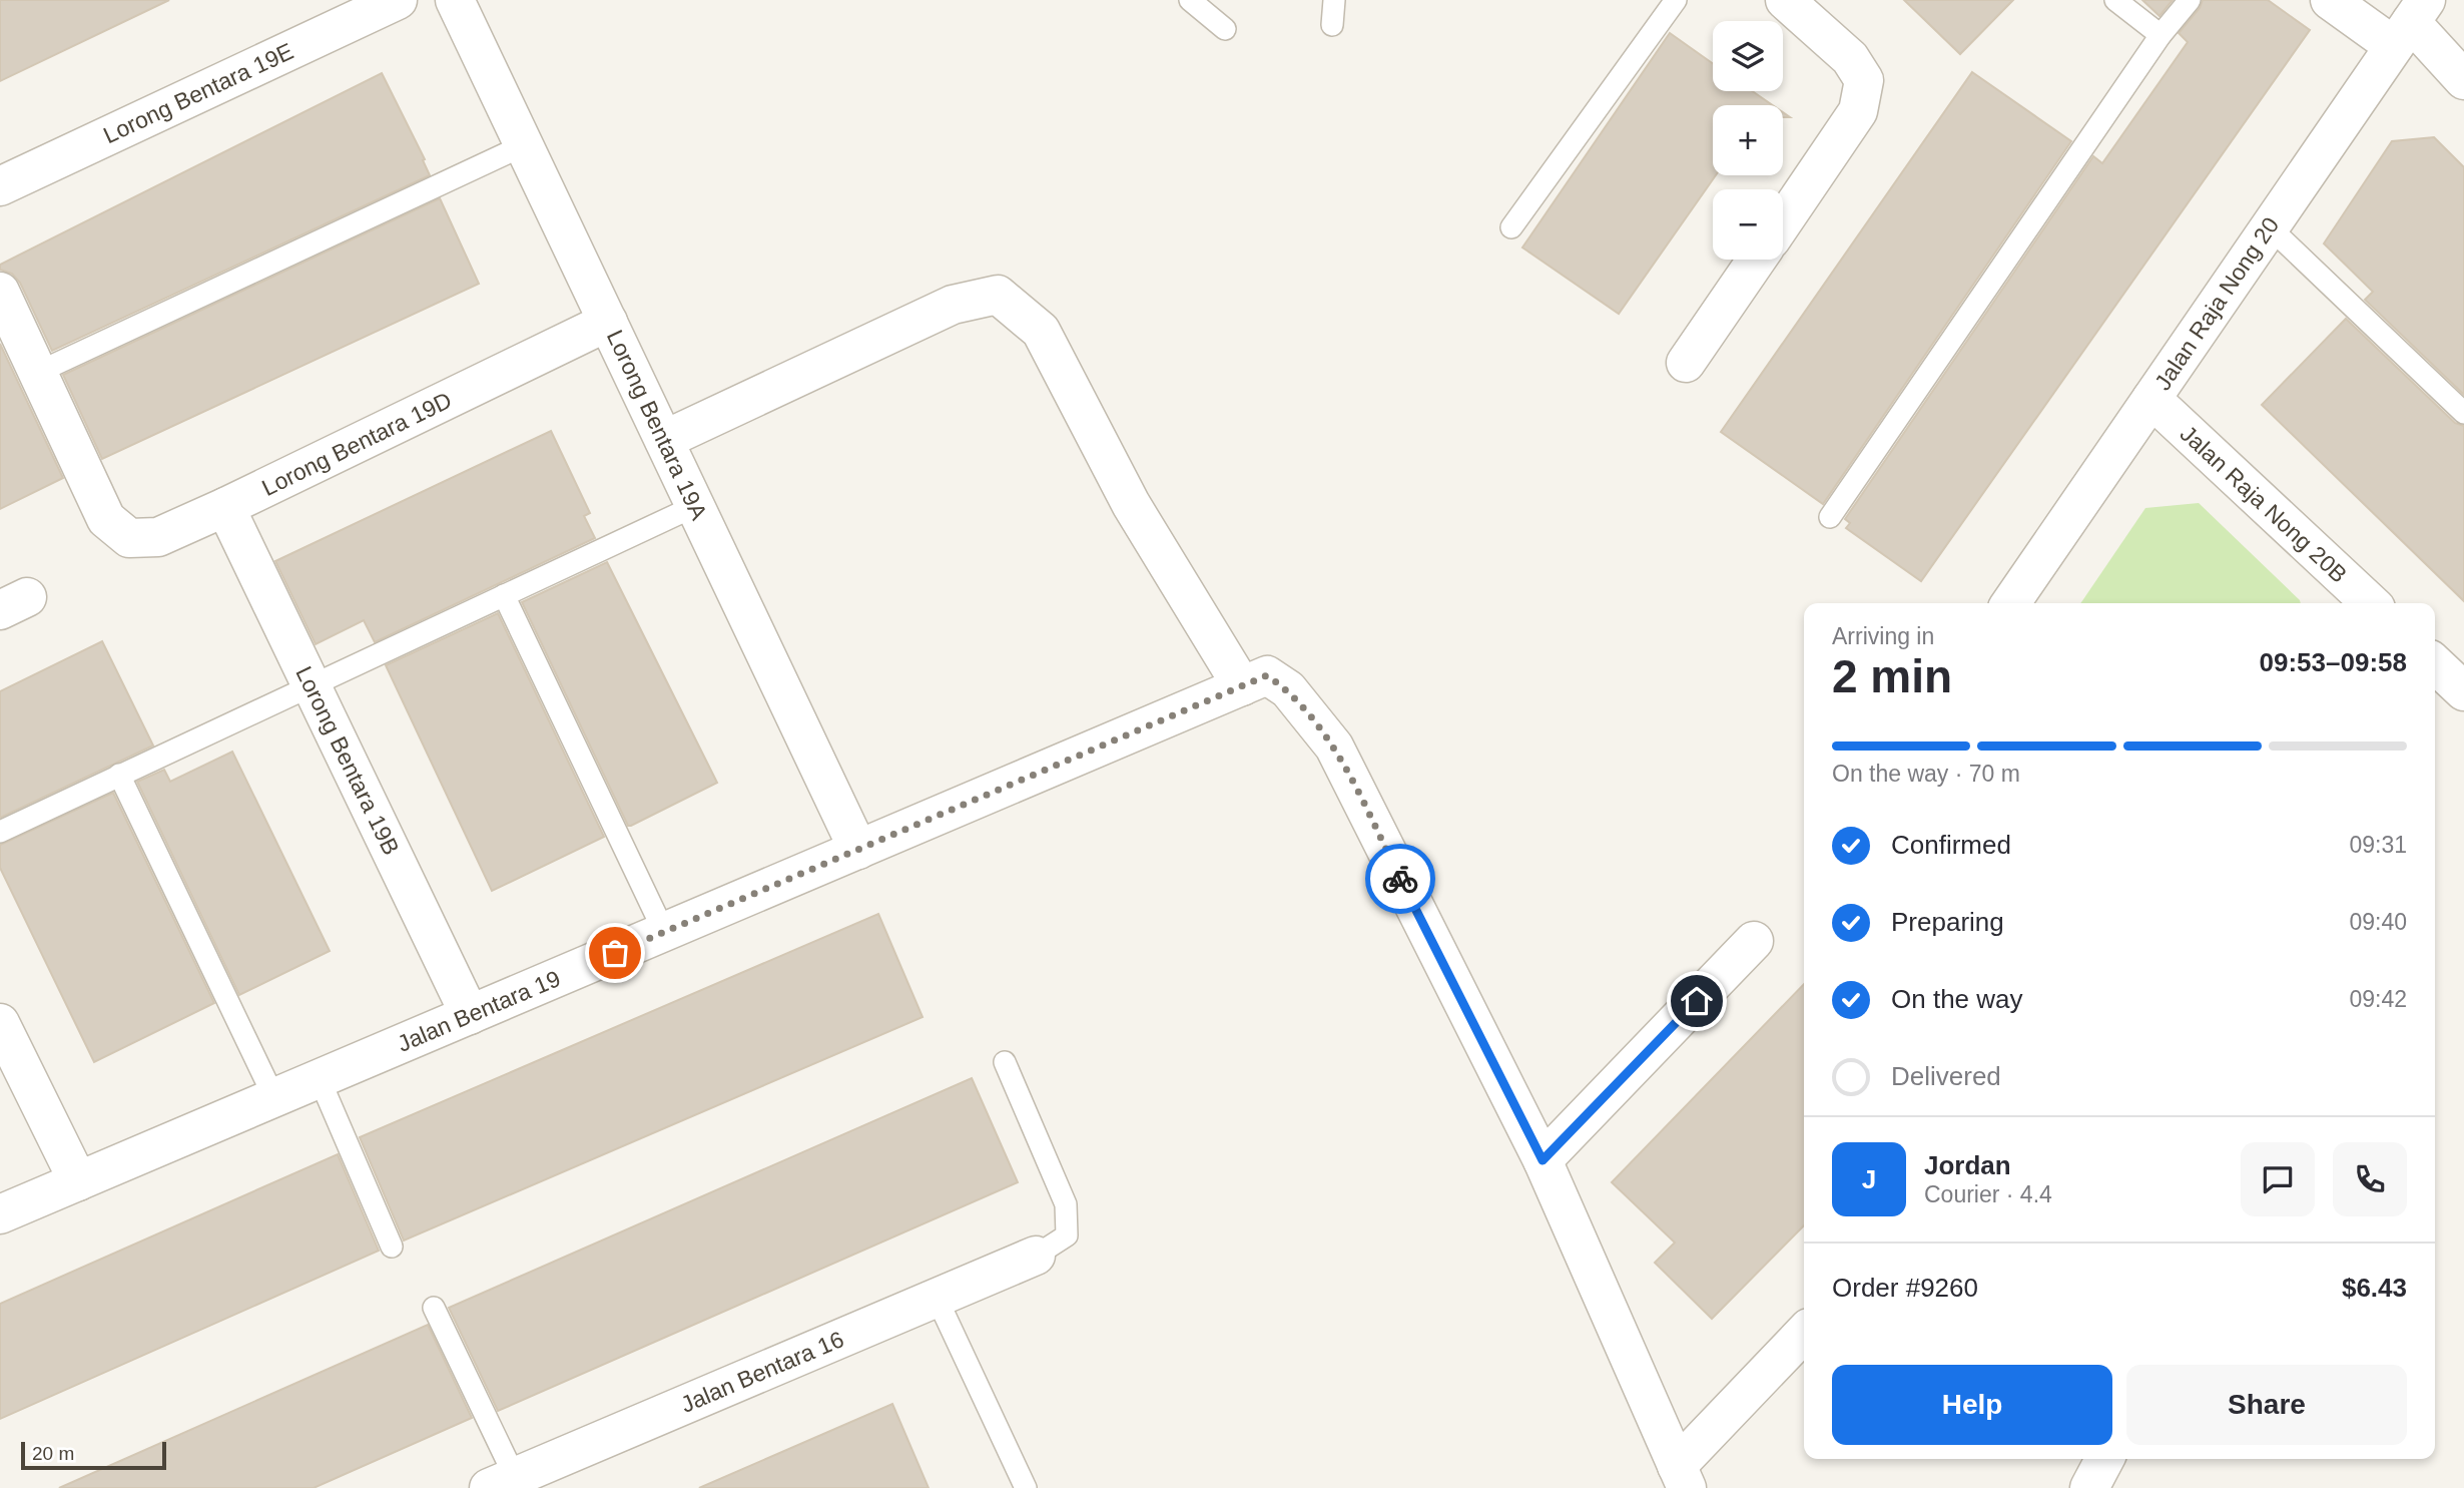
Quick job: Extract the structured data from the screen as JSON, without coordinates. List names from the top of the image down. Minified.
{"streets":{"street":["Lorong Bentara 19E","Jalan Raja Nong 20","Lorong Bentara 19A","Lorong Bentara 19D","Jalan Raja Nong 20B","Lorong Bentara 19B","Jalan Bentara 19","Jalan Bentara 16"]},"crossings":[["Jalan Raja Nong 20","Jalan Raja Nong 20B"],["Lorong Bentara 19A","Lorong Bentara 19D"],["Lorong Bentara 19A","Jalan Bentara 19"],["Lorong Bentara 19D","Lorong Bentara 19B"],["Lorong Bentara 19B","Jalan Bentara 19"]],"scale_bar":"20 m","page":{"map_buttons":["+","−"],"heading":["2 min","Arriving in","09:53–09:58"],"panel":["Jordan","Courier · 4.4","Order #9260","$6.43"],"bar":"On the way · 70 m","list":[["Confirmed","09:31"],["Preparing","09:40"],["On the way","09:42"],"Delivered"],"round":"J","buttons":["Help","Share"],"scale":"20 m"}}
